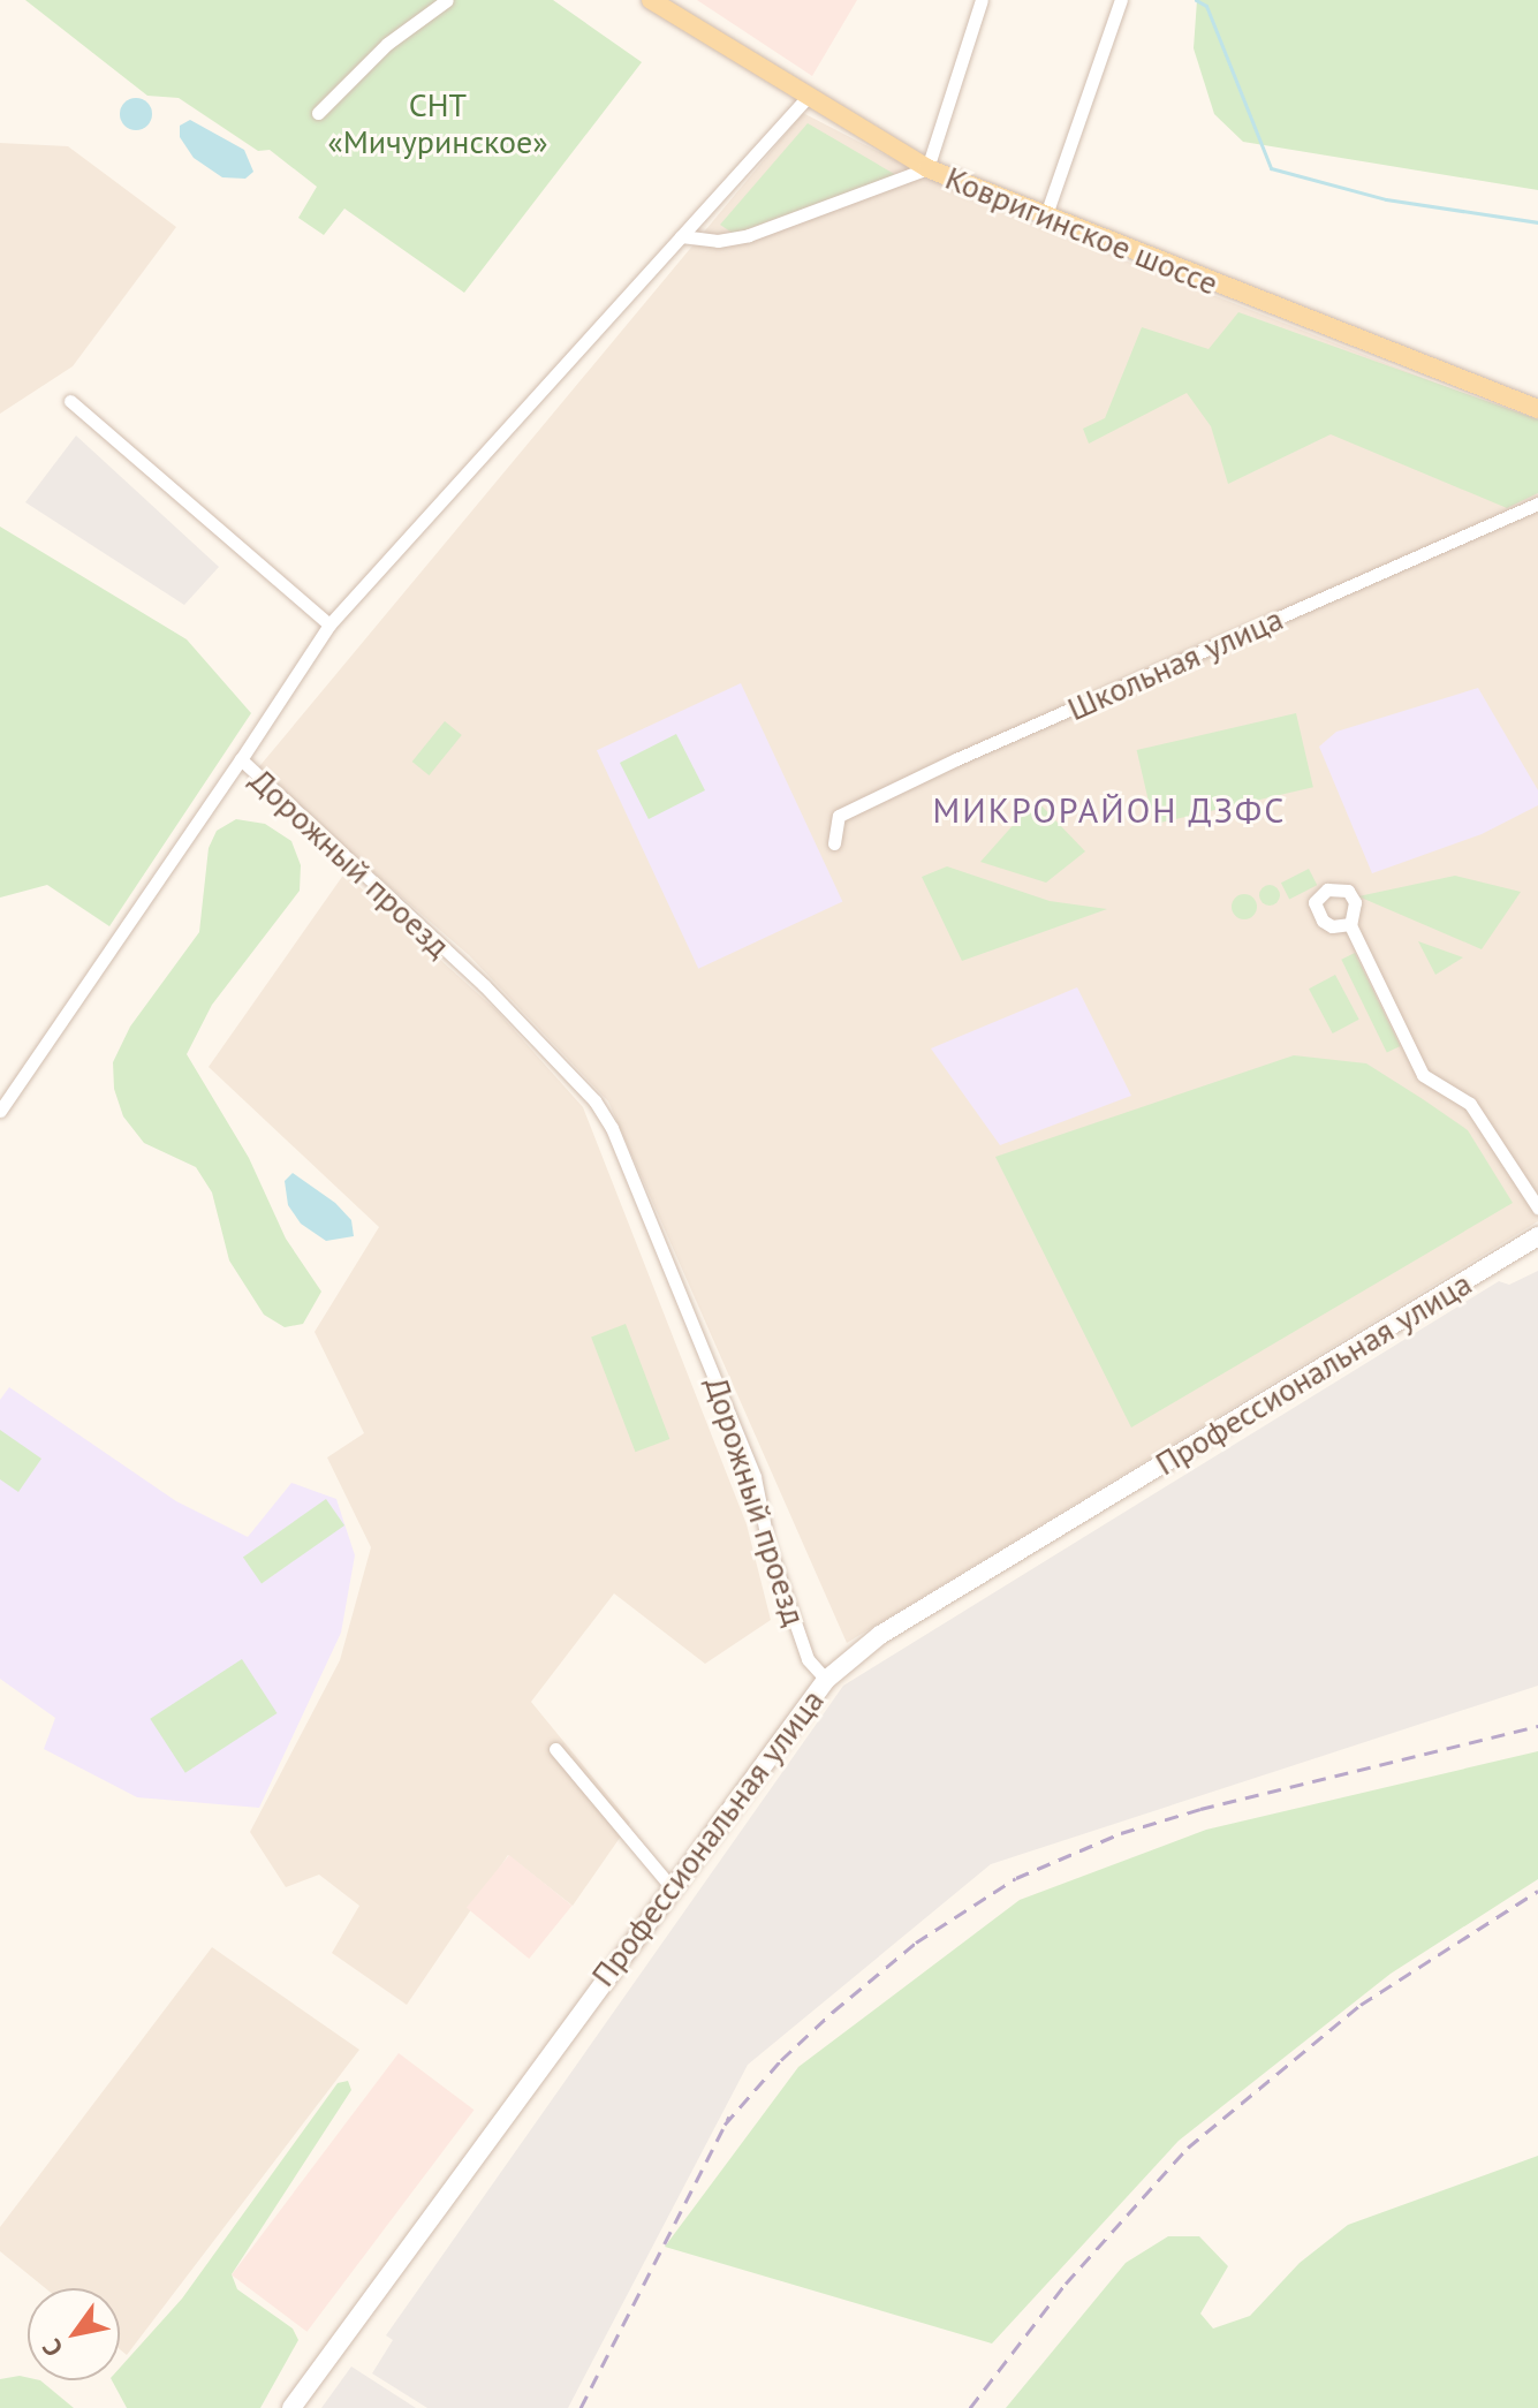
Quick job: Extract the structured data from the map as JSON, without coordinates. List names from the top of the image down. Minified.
{"streets":{"main road":["Ковригинское шоссе","Профессиональная улица"],"street":["Школьная улица","Дорожный проезд"]},"crossings":[["Ковригинское шоссе","Дорожный проезд"],["Дорожный проезд","Профессиональная улица"]],"districts":["МИКРОРАЙОН ДЗФС"],"parks":["СНТ «Мичуринское»"],"north":"bottom left"}
